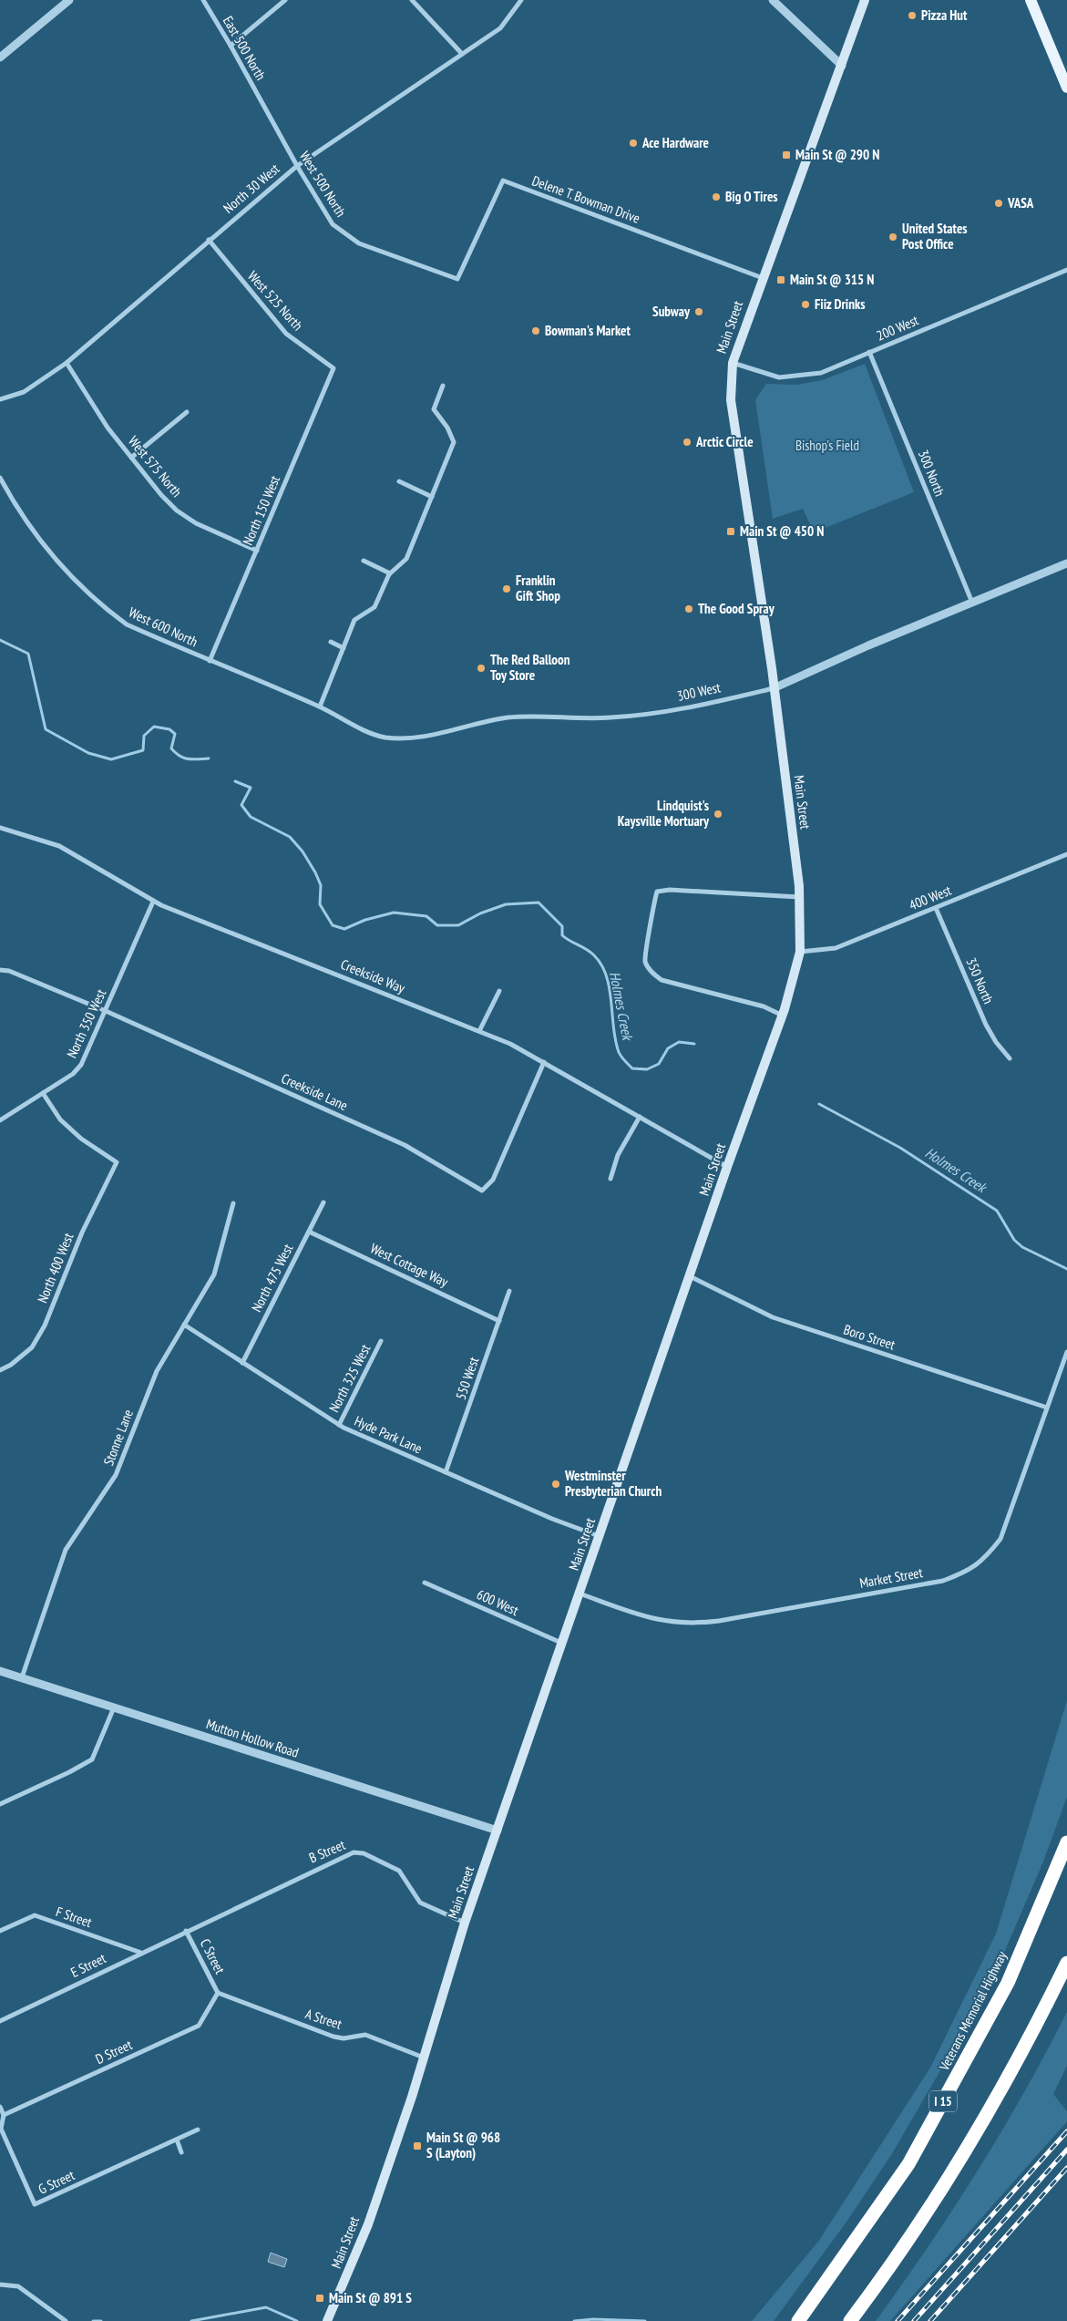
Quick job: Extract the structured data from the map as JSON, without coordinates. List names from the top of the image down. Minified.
{"streets":{"highway":["Veterans Memorial Highway","I 15"],"main road":["Main Street"],"street":["East 500 North","West 500 North","North 30 West","Delene T. Bowman Drive","West 525 North","200 West","West 575 North","300 North","North 150 West","West 600 North","300 West","400 West","Creekside Way","350 North","North 350 West","Creekside Lane","West Cottage Way","North 400 West","North 475 West","Boro Street","North 325 West","550 West","Hyde Park Lane","Stonne Lane","Market Street","600 West","Mutton Hollow Road","B Street","F Street","C Street","E Street","A Street","D Street","G Street"]},"crossings":[["East 500 North","West 500 North"],["West 500 North","North 30 West"],["West 500 North","Delene T. Bowman Drive"],["North 30 West","West 525 North"],["North 30 West","West 575 North"],["Delene T. Bowman Drive","Main Street"],["West 525 North","North 150 West"],["Main Street","200 West"],["Main Street","300 West"],["Main Street","400 West"],["Main Street","Creekside Way"],["Main Street","Boro Street"],["Main Street","Hyde Park Lane"],["Main Street","Market Street"],["Main Street","600 West"],["Main Street","Mutton Hollow Road"],["Main Street","B Street"],["Main Street","A Street"],["200 West","300 North"],["West 575 North","North 150 West"],["300 North","300 West"],["North 150 West","West 600 North"],["West 600 North","300 West"],["400 West","350 North"],["Creekside Way","North 350 West"],["Creekside Way","Creekside Lane"],["North 350 West","Creekside Lane"],["North 350 West","North 400 West"],["West Cottage Way","North 475 West"],["West Cottage Way","550 West"],["North 475 West","Hyde Park Lane"],["Boro Street","Market Street"],["North 325 West","Hyde Park Lane"],["550 West","Hyde Park Lane"],["Hyde Park Lane","Stonne Lane"],["Stonne Lane","Mutton Hollow Road"],["B Street","C Street"],["B Street","E Street"],["F Street","E Street"],["C Street","E Street"],["C Street","A Street"],["C Street","D Street"],["A Street","D Street"],["D Street","G Street"]],"water":["Holmes Creek"],"parks":["Bishop's Field"],"places":{"other":["Pizza Hut","Ace Hardware","Big O Tires","VASA","United States Post Office","Fiiz Drinks","Subway","Bowman's Market","Arctic Circle","Franklin Gift Shop","The Good Spray","The Red Balloon Toy Store","Lindquist's Kaysville Mortuary","Westminster Presbyterian Church"],"transit":["Main St @ 290 N","Main St @ 315 N","Main St @ 450 N","Main St @ 968 S (Layton)","Main St @ 891 S"]}}
